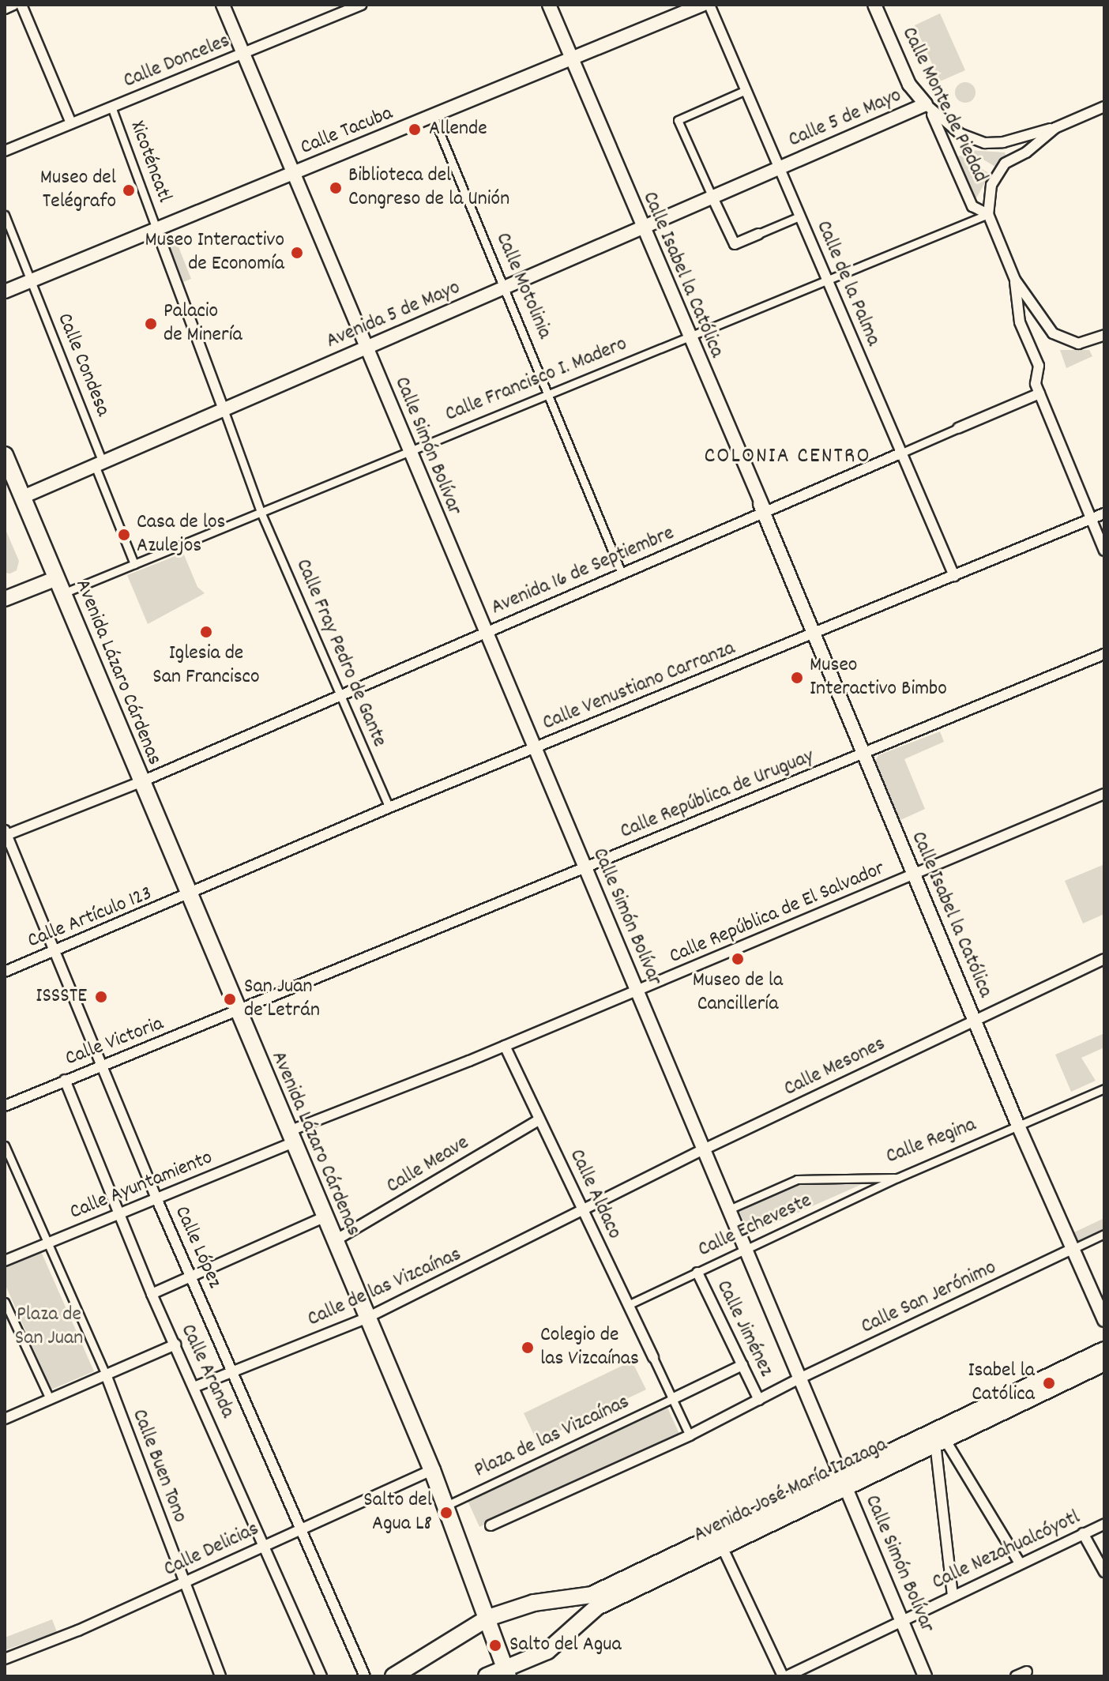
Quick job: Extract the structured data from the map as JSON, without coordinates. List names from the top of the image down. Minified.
{"streets":{"main road":["Avenida Lázaro Cárdenas","Avenida José María Izazaga"],"street":["Calle Donceles","Calle Monte de Piedad","Calle 5 de Mayo","Calle Tacuba","Xicoténcatl","Calle Isabel la Católica","Calle de la Palma","Calle Motolinia","Avenida 5 de Mayo","Calle Condesa","Calle Francisco I. Madero","Calle Simón Bolívar","Avenida 16 de Septiembre","Calle Fray Pedro de Gante","Calle Venustiano Carranza","Calle República de Uruguay","Calle República de El Salvador","Calle Artículo 123","Calle Victoria","Calle Mesones","Calle Regina","Calle Meave","Calle Ayuntamiento","Calle Aldaco","Calle Echeveste","Calle López","Calle de las Vizcaínas","Calle San Jerónimo","Calle Jiménez","Calle Aranda","Plaza de las Vizcaínas","Calle Buen Tono","Calle Delicias","Calle Nezahualcóyotl"]},"crossings":[["Calle Donceles","Xicoténcatl"],["Calle Donceles","Calle Simón Bolívar"],["Calle Monte de Piedad","Calle 5 de Mayo"],["Calle Monte de Piedad","Calle Francisco I. Madero"],["Calle 5 de Mayo","Calle de la Palma"],["Calle 5 de Mayo","Avenida 5 de Mayo"],["Calle Tacuba","Xicoténcatl"],["Calle Tacuba","Calle Isabel la Católica"],["Calle Tacuba","Calle Motolinia"],["Calle Tacuba","Calle Condesa"],["Calle Tacuba","Calle Simón Bolívar"],["Calle Isabel la Católica","Avenida 5 de Mayo"],["Calle Isabel la Católica","Calle Francisco I. Madero"],["Calle Isabel la Católica","Avenida 16 de Septiembre"],["Calle Isabel la Católica","Calle Venustiano Carranza"],["Calle Isabel la Católica","Calle República de Uruguay"],["Calle Isabel la Católica","Calle República de El Salvador"],["Calle Isabel la Católica","Calle Mesones"],["Calle Isabel la Católica","Calle Regina"],["Calle Isabel la Católica","Calle San Jerónimo"],["Calle de la Palma","Avenida 5 de Mayo"],["Calle de la Palma","Calle Francisco I. Madero"],["Calle de la Palma","Avenida 16 de Septiembre"],["Calle de la Palma","Calle Venustiano Carranza"],["Calle Motolinia","Avenida 5 de Mayo"],["Calle Motolinia","Calle Francisco I. Madero"],["Calle Motolinia","Avenida 16 de Septiembre"],["Avenida 5 de Mayo","Calle Condesa"],["Avenida 5 de Mayo","Calle Simón Bolívar"],["Avenida 5 de Mayo","Calle Fray Pedro de Gante"],["Avenida 5 de Mayo","Avenida Lázaro Cárdenas"],["Calle Condesa","Calle Francisco I. Madero"],["Calle Francisco I. Madero","Calle Simón Bolívar"],["Calle Francisco I. Madero","Calle Fray Pedro de Gante"],["Calle Francisco I. Madero","Avenida Lázaro Cárdenas"],["Calle Simón Bolívar","Avenida 16 de Septiembre"],["Calle Simón Bolívar","Calle Venustiano Carranza"],["Calle Simón Bolívar","Calle República de Uruguay"],["Calle Simón Bolívar","Calle República de El Salvador"],["Calle Simón Bolívar","Calle Mesones"],["Calle Simón Bolívar","Calle Regina"],["Calle Simón Bolívar","Calle Echeveste"],["Calle Simón Bolívar","Calle San Jerónimo"],["Calle Simón Bolívar","Avenida José María Izazaga"],["Calle Simón Bolívar","Calle Nezahualcóyotl"],["Avenida 16 de Septiembre","Calle Fray Pedro de Gante"],["Avenida 16 de Septiembre","Avenida Lázaro Cárdenas"],["Avenida 16 de Septiembre","Calle López"],["Calle Fray Pedro de Gante","Calle Venustiano Carranza"],["Avenida Lázaro Cárdenas","Calle Venustiano Carranza"],["Avenida Lázaro Cárdenas","Calle República de Uruguay"],["Avenida Lázaro Cárdenas","Calle República de El Salvador"],["Avenida Lázaro Cárdenas","Calle Artículo 123"],["Avenida Lázaro Cárdenas","Calle Victoria"],["Avenida Lázaro Cárdenas","Calle Meave"],["Avenida Lázaro Cárdenas","Calle Ayuntamiento"],["Avenida Lázaro Cárdenas","Calle de las Vizcaínas"],["Avenida Lázaro Cárdenas","Plaza de las Vizcaínas"],["Avenida Lázaro Cárdenas","Avenida José María Izazaga"],["Avenida Lázaro Cárdenas","Calle Delicias"],["Calle Venustiano Carranza","Calle Artículo 123"],["Calle República de Uruguay","Calle Victoria"],["Calle República de El Salvador","Calle Ayuntamiento"],["Calle República de El Salvador","Calle Aldaco"],["Calle Artículo 123","Calle López"],["Calle Victoria","Calle López"],["Calle Victoria","Calle Aranda"],["Calle Mesones","Calle Aldaco"],["Calle Mesones","Calle de las Vizcaínas"],["Calle Regina","Calle Echeveste"],["Calle Meave","Calle Aldaco"],["Calle Ayuntamiento","Calle López"],["Calle Ayuntamiento","Calle Aranda"],["Calle Aldaco","Calle Echeveste"],["Calle Aldaco","Calle de las Vizcaínas"],["Calle Echeveste","Calle Jiménez"],["Calle López","Calle de las Vizcaínas"],["Calle López","Calle Delicias"],["Calle de las Vizcaínas","Calle Aranda"],["Calle Aranda","Calle Delicias"],["Calle Buen Tono","Calle Delicias"]],"districts":["COLONIA CENTRO"],"parks":["Plaza de San Juan"],"places":["Allende","Biblioteca del Congreso de la Unión","Museo del Telégrafo","Museo Interactivo de Economía","Palacio de Minería","Casa de los Azulejos","Iglesia de San Francisco","Museo Interactivo Bimbo","Museo de la Cancillería","ISSSTE","San Juan de Letrán","Colegio de las Vizcaínas","Isabel la Católica","Salto del Agua L8","Salto del Agua"]}
